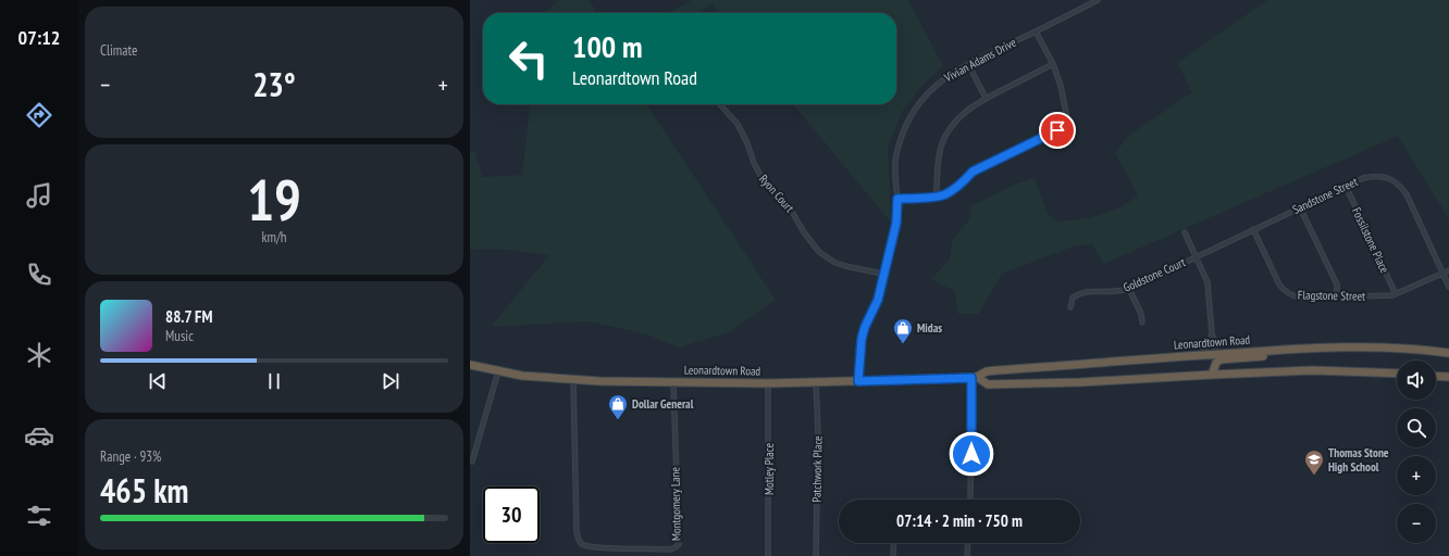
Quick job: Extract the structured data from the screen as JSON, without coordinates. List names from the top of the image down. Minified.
{"streets":{"highway":["Leonardtown Road"],"street":["Vivian Adams Drive","Ryon Court","Sandstone Street","Fossilstone Place","Goldstone Court","Flagstone Street","Motley Place","Patchwork Place","Montgomery Lane"]},"crossings":[["Vivian Adams Drive","Ryon Court"],["Vivian Adams Drive","Leonardtown Road"],["Sandstone Street","Fossilstone Place"],["Sandstone Street","Goldstone Court"],["Sandstone Street","Flagstone Street"],["Fossilstone Place","Flagstone Street"],["Leonardtown Road","Motley Place"],["Leonardtown Road","Patchwork Place"],["Leonardtown Road","Montgomery Lane"]],"places":{"shop":["Midas","Dollar General"],"school or university":["Thomas Stone High School"]},"page":{"tabs":"07:12","tile":["Climate",["19","km/h"],["Range · 93%","465 km"]],"turn":["100 m","Leonardtown Road"],"heat":["−","23°","+"],"song":["88.7 FM","Music"],"map_buttons":["+","−"],"limit":"30","trip":"07:14 · 2 min · 750 m"}}
